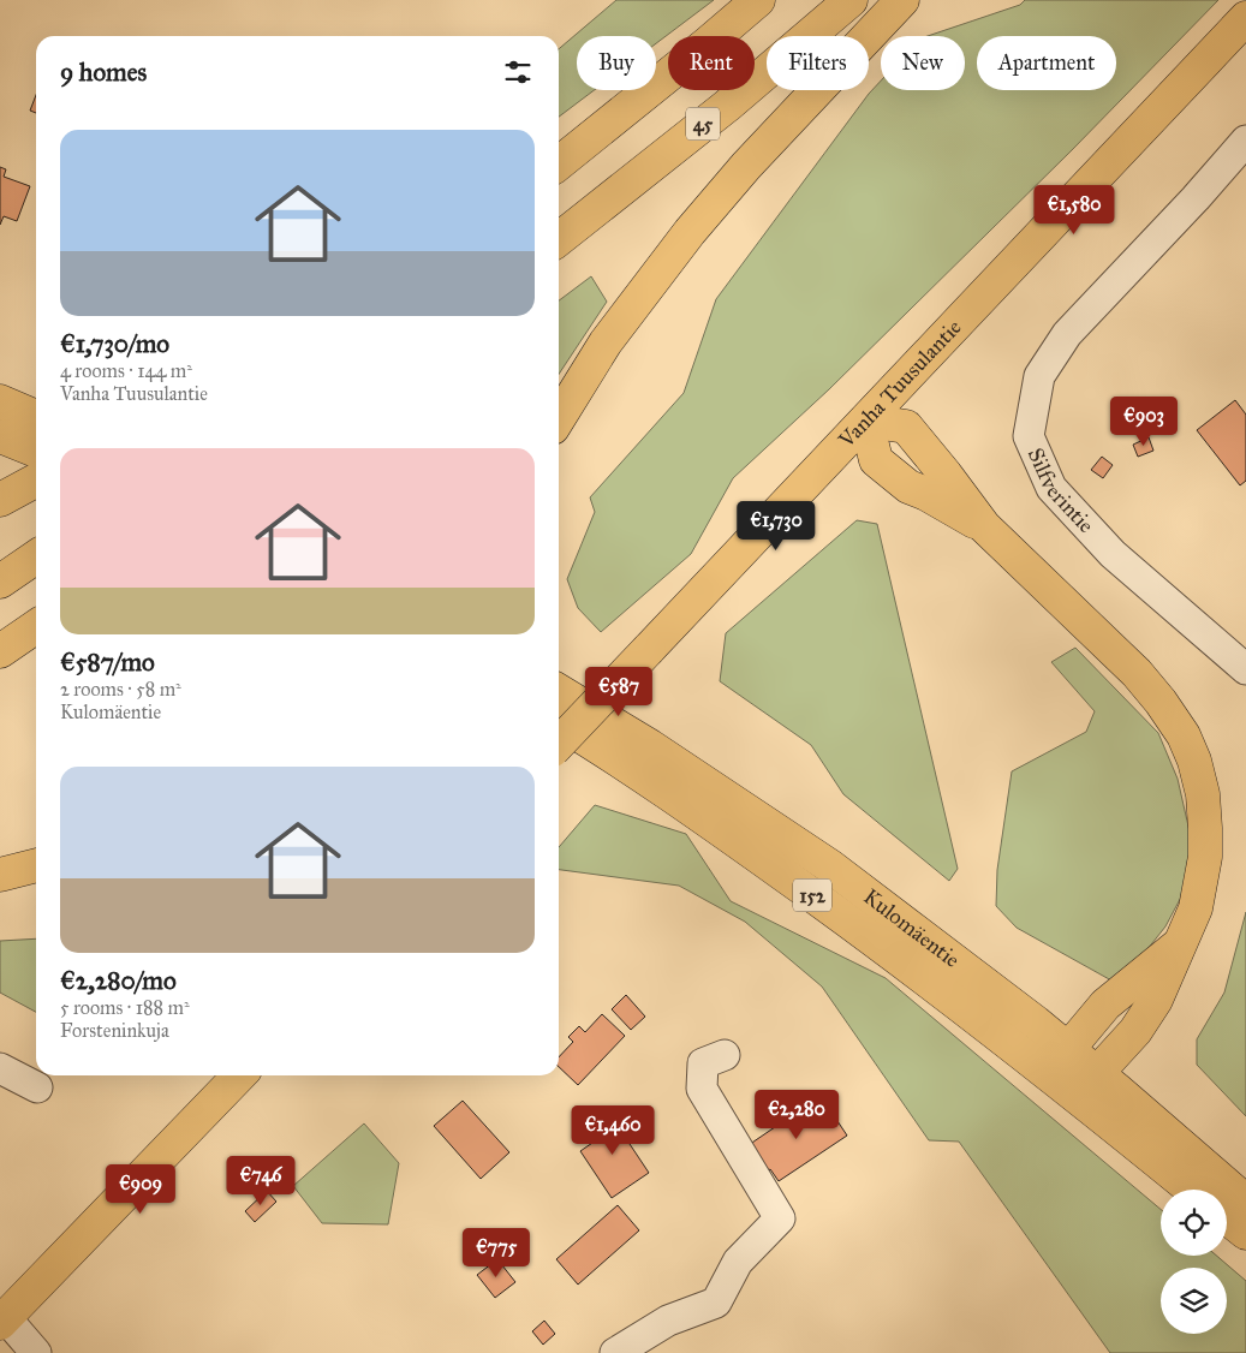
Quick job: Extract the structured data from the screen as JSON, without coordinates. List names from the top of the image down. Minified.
{"streets":{"main road":["45","Vanha Tuusulantie","152","Kulomäentie"],"street":["Silfverintie"]},"page":{"chip":["Buy","Rent","Filters","New","Apartment"],"heading":"9 homes","list":[{"name":"€1,730/mo","note":"4 rooms · 144 m² · Vanha Tuusulantie"},{"name":"€587/mo","note":"2 rooms · 58 m² · Kulomäentie"},{"name":"€2,280/mo","note":"5 rooms · 188 m² · Forsteninkuja"}],"price":["€1,580","€903","€1,730","€587","€2,280","€1,460","€746","€909","€775"]}}
